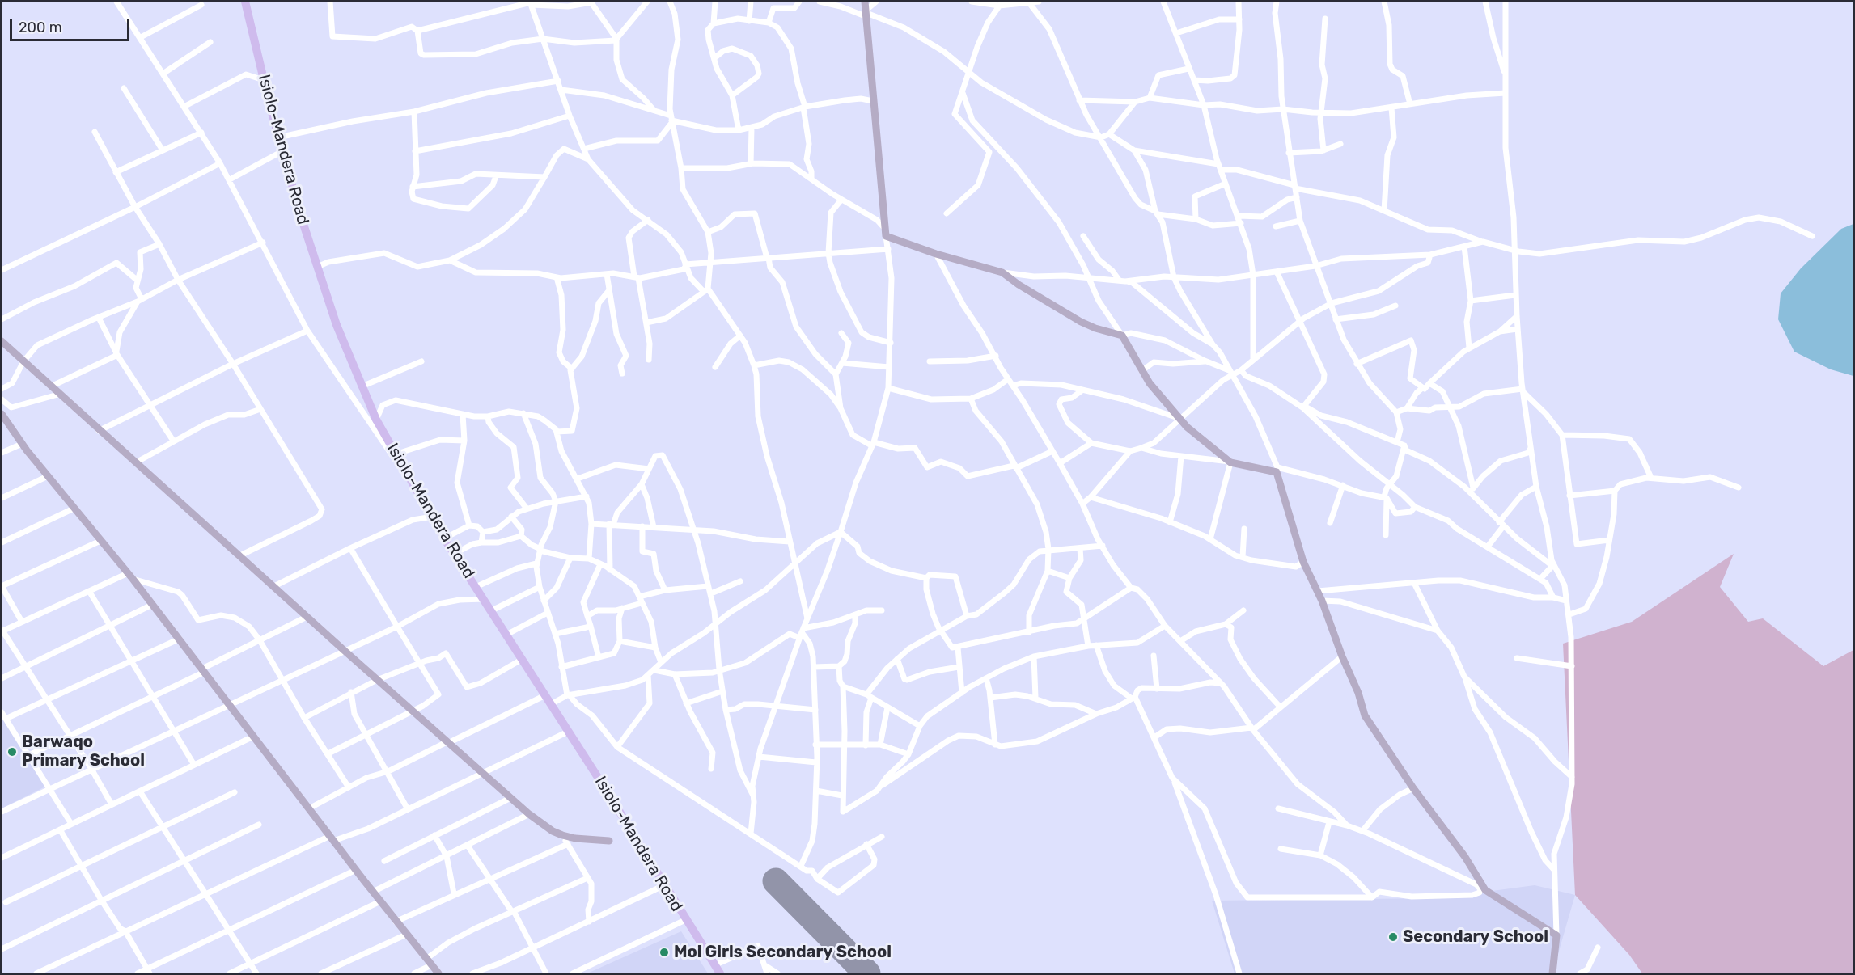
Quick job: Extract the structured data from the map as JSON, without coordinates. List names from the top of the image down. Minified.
{"streets":{"highway":["Isiolo-Mandera Road"]},"places":["Barwaqo Primary School","Secondary School","Moi Girls Secondary School"],"scale_bar":"200 m"}
